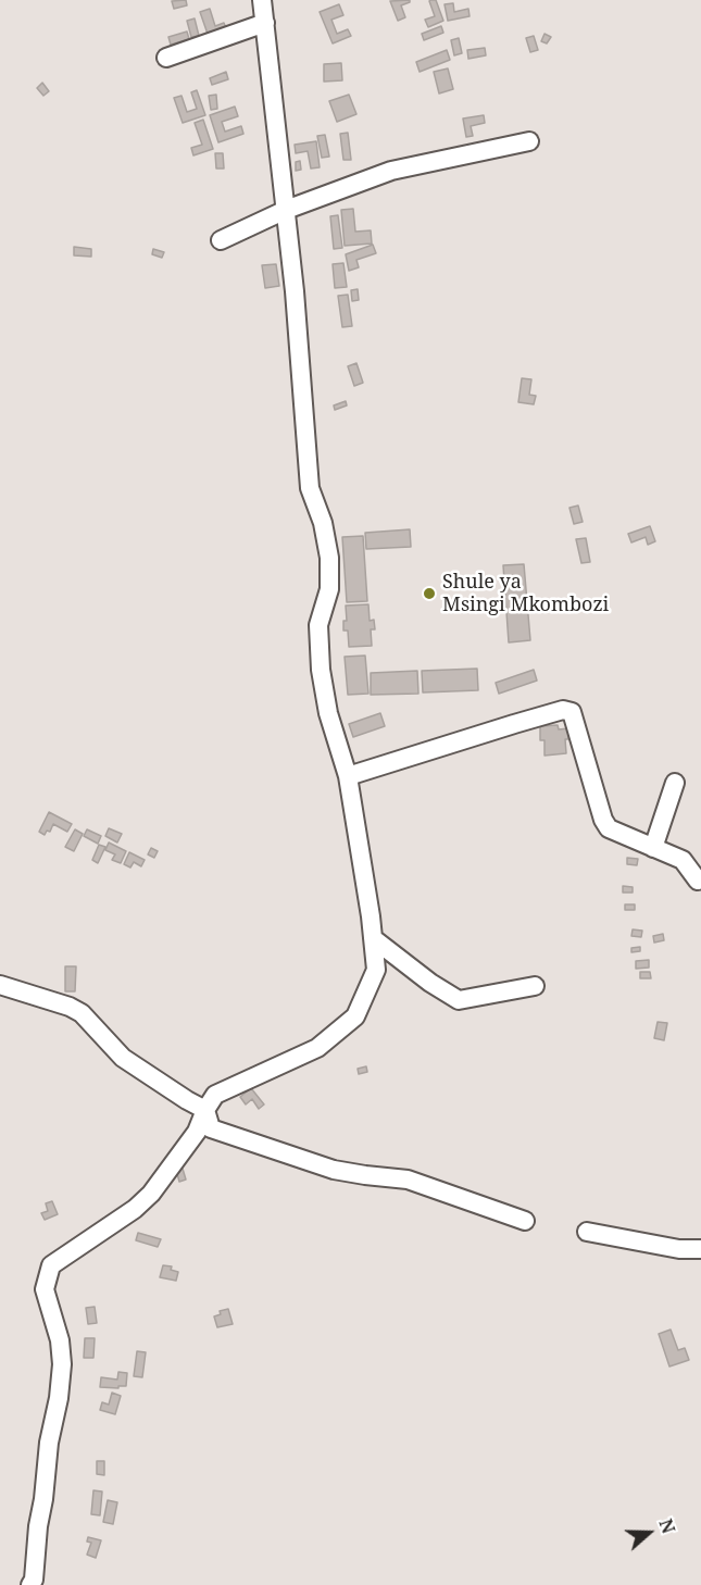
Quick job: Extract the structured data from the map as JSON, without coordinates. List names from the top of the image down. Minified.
{"places":["Shule ya Msingi Mkombozi"],"north":"right"}
